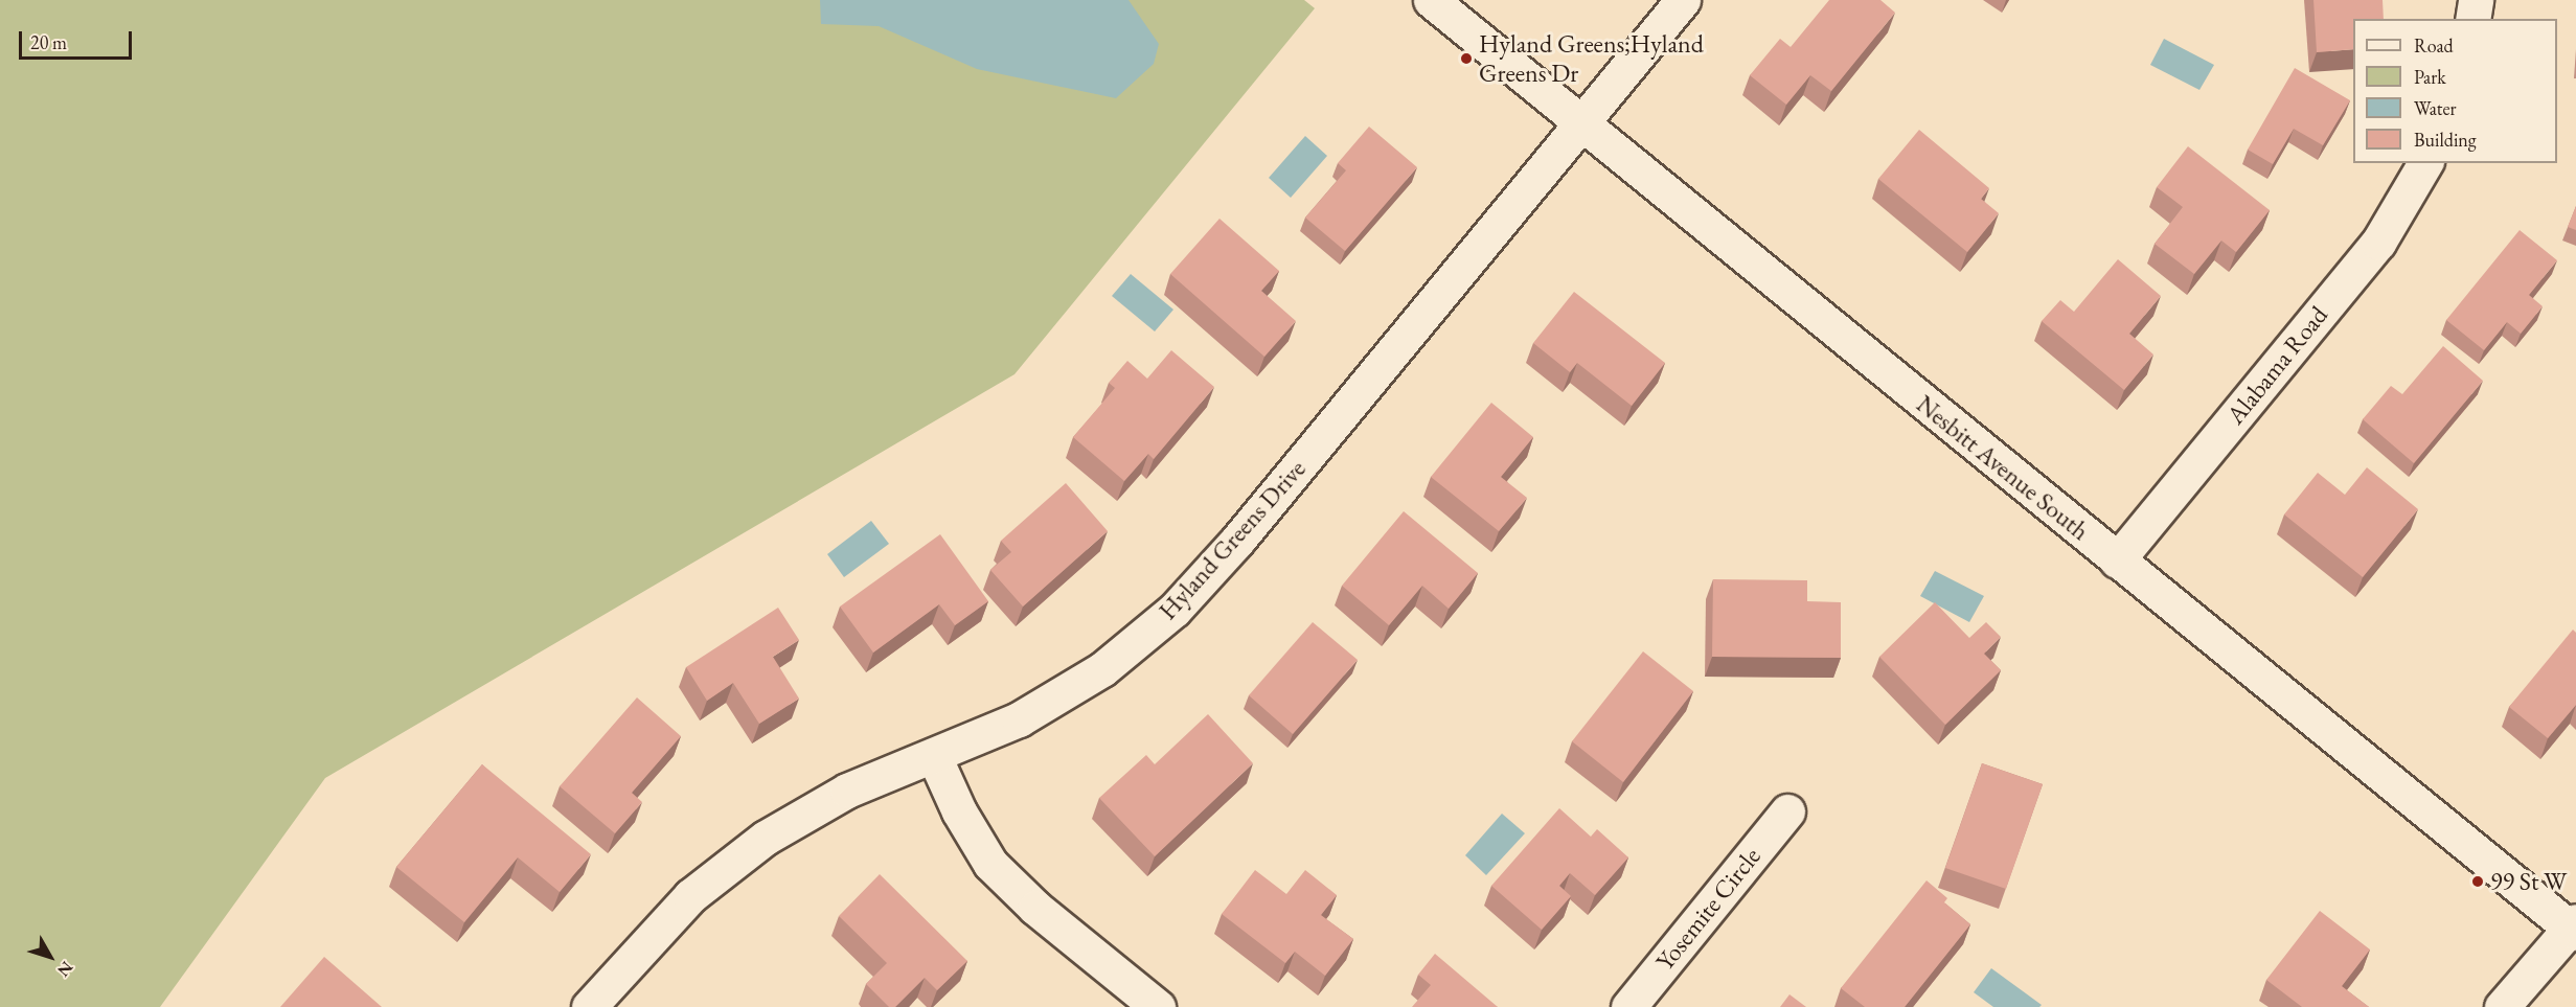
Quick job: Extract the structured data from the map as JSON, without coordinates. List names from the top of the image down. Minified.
{"streets":{"street":["Alabama Road","Nesbitt Avenue South","Hyland Greens Drive","Yosemite Circle"]},"crossings":[["Alabama Road","Nesbitt Avenue South"],["Nesbitt Avenue South","Hyland Greens Drive"]],"places":["Hyland Greens;Hyland Greens Dr","99 St W"],"legend":["Road","Park","Water","Building"],"scale_bar":"20 m","north":"bottom right"}
